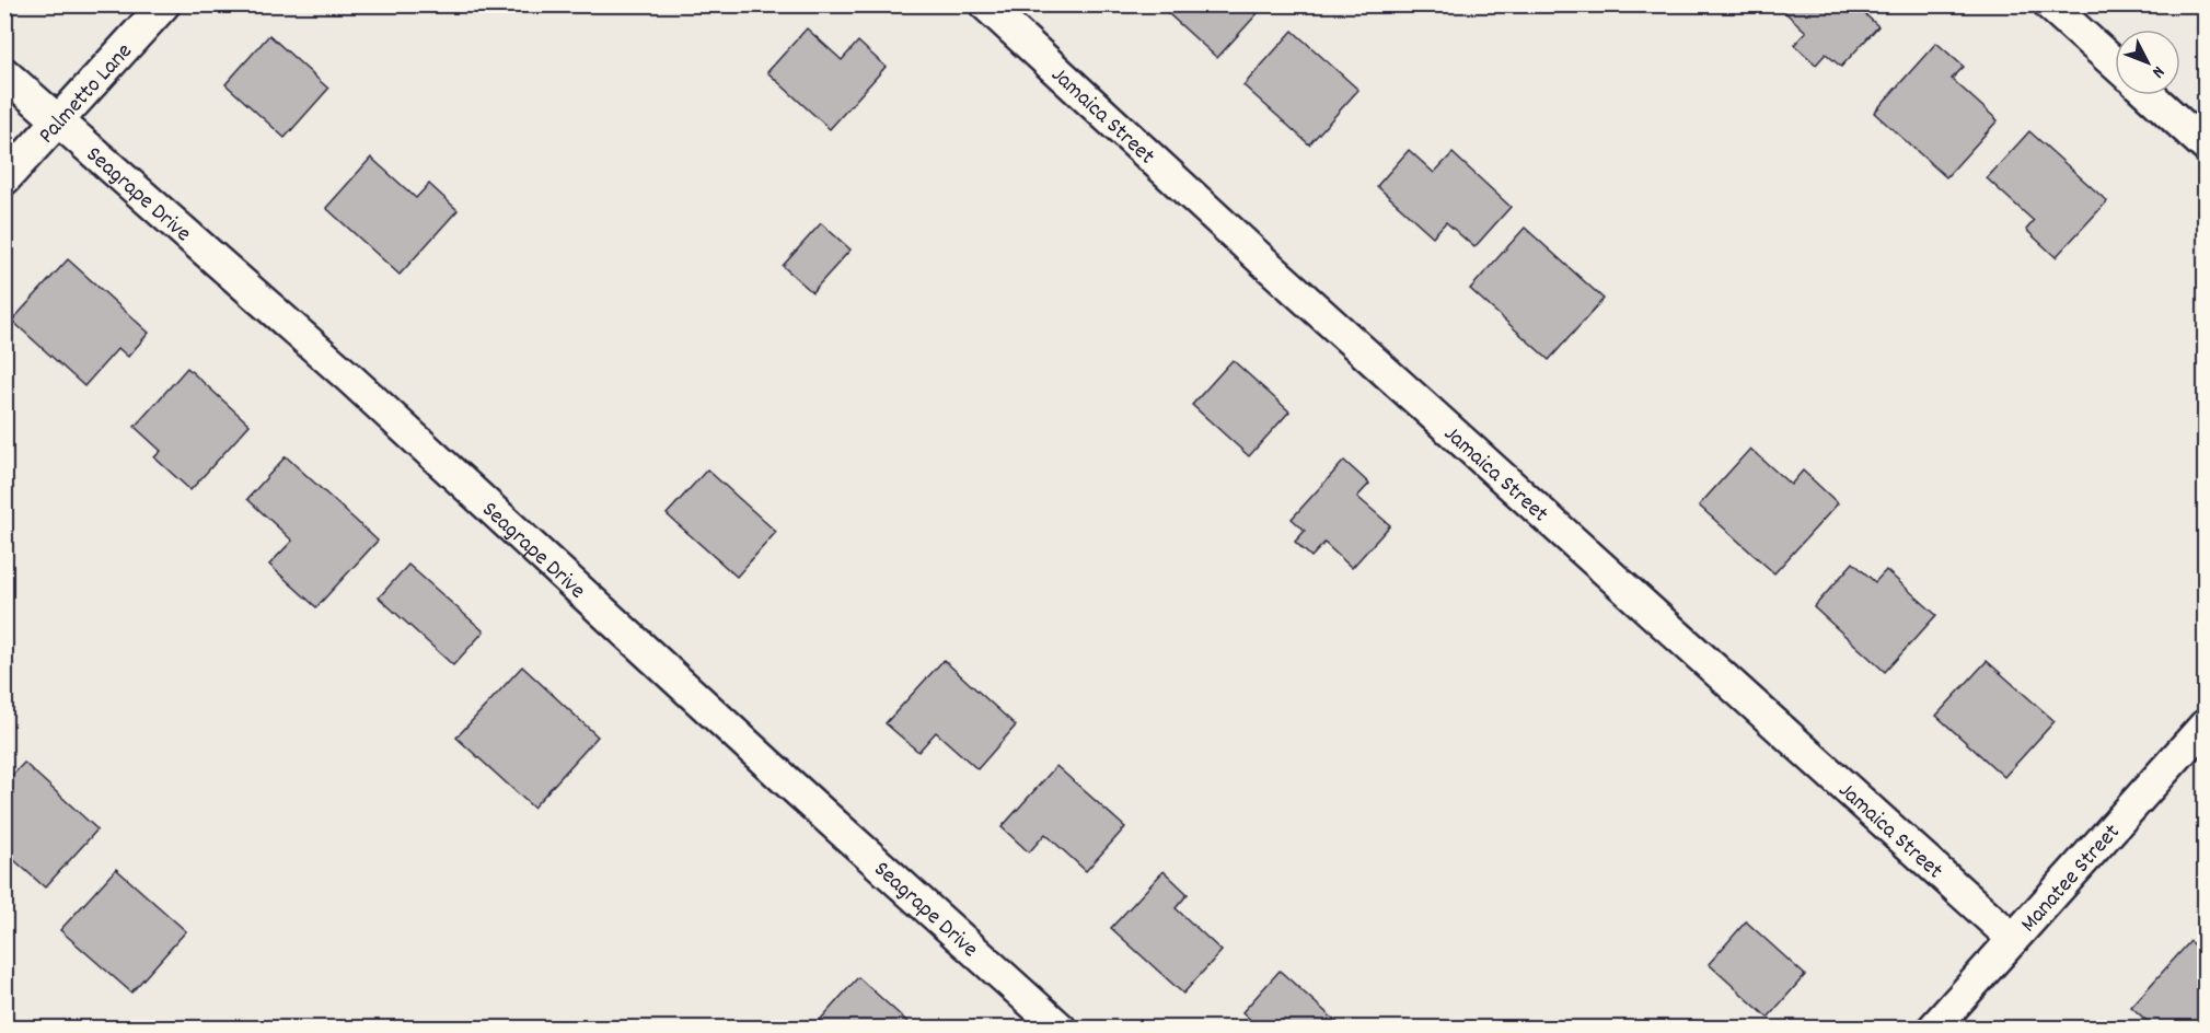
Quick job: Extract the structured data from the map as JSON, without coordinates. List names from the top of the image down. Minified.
{"streets":{"street":["Palmetto Lane","Jamaica Street","Seagrape Drive","Manatee Street"]},"crossings":[["Palmetto Lane","Seagrape Drive"],["Jamaica Street","Manatee Street"]],"north":"bottom right"}
